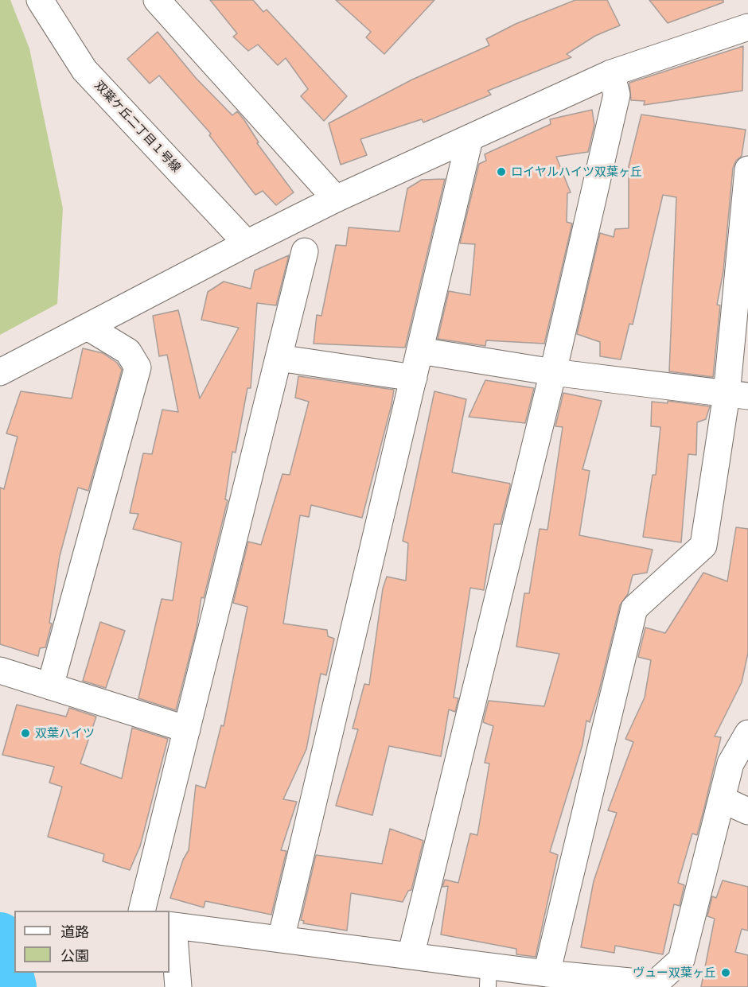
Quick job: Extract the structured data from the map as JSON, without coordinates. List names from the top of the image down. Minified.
{"streets":{"street":["双葉ケ丘二丁目１号線"]},"places":["ロイヤルハイツ双葉ヶ丘","双葉ハイツ","ヴュー双葉ヶ丘"],"legend":["道路","公園"]}
